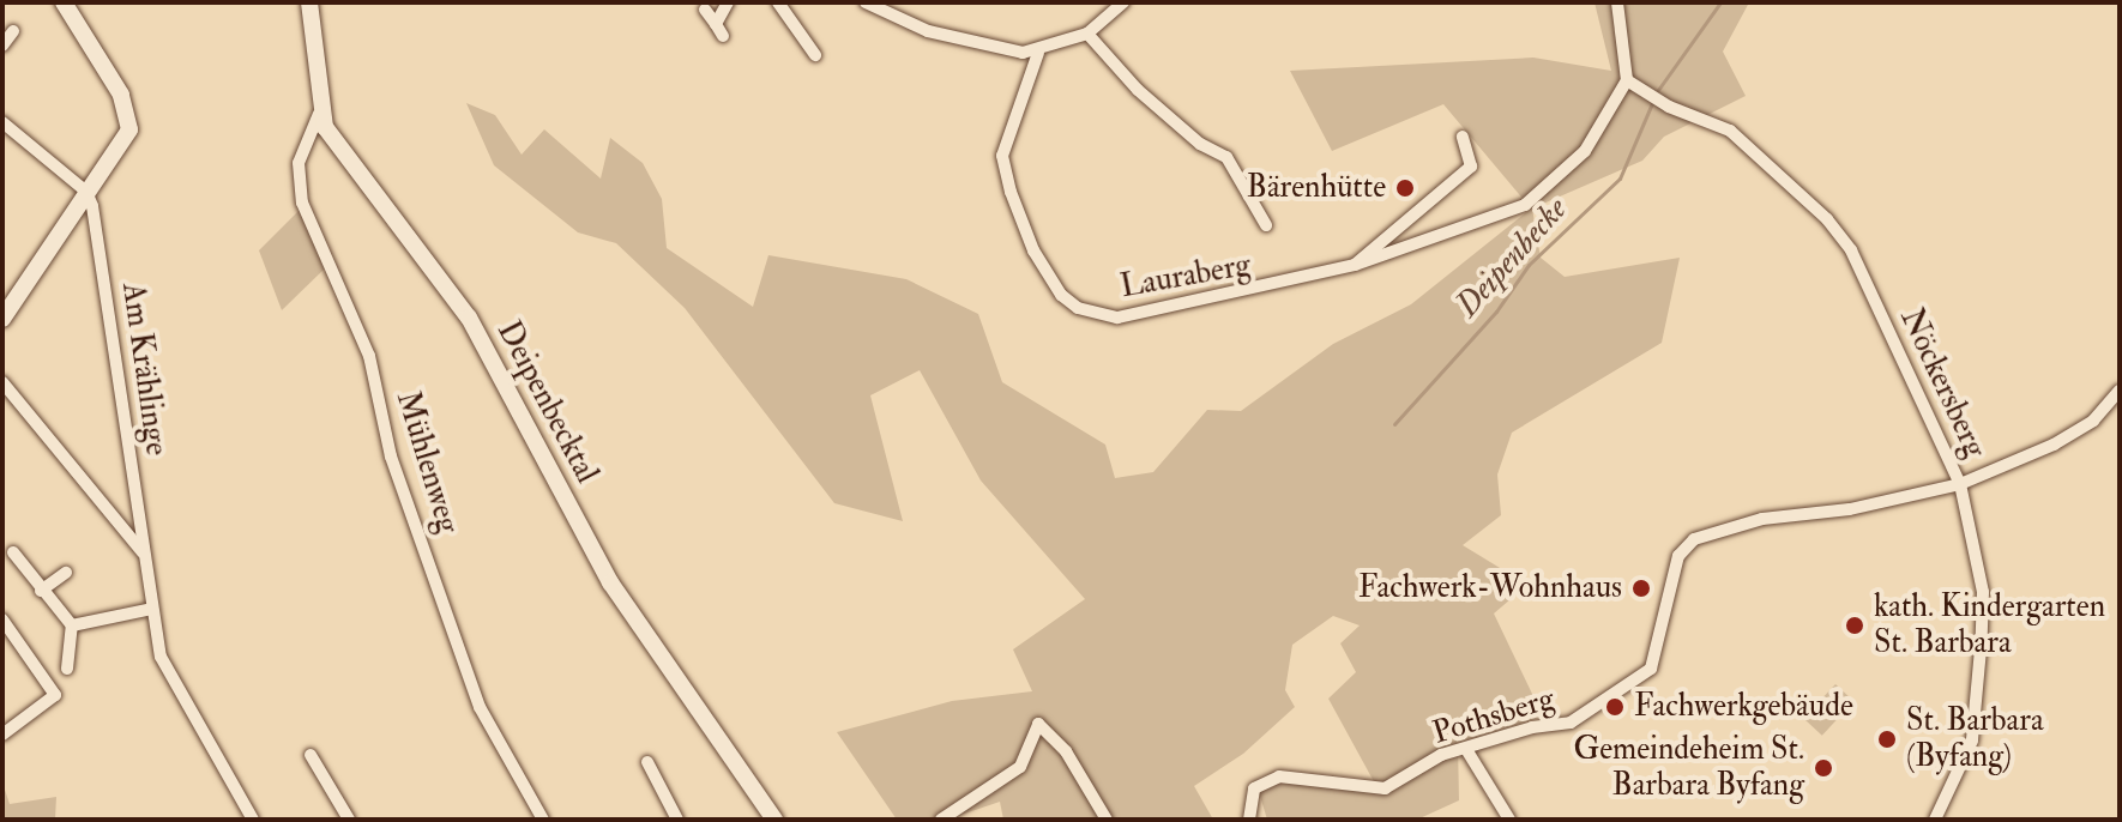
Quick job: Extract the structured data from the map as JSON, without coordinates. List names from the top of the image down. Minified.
{"streets":{"main road":["Deipenbecktal"],"street":["Lauraberg","Am Krählinge","Nöckersberg","Mühlenweg","Pothsberg"]},"crossings":[["Lauraberg","Nöckersberg"],["Nöckersberg","Pothsberg"],["Deipenbecktal","Mühlenweg"]],"water":["Deipenbecke"],"places":["Bärenhütte","Fachwerk-Wohnhaus","kath. Kindergarten St. Barbara","Fachwerkgebäude","St. Barbara (Byfang)","Gemeindeheim St. Barbara Byfang"]}
